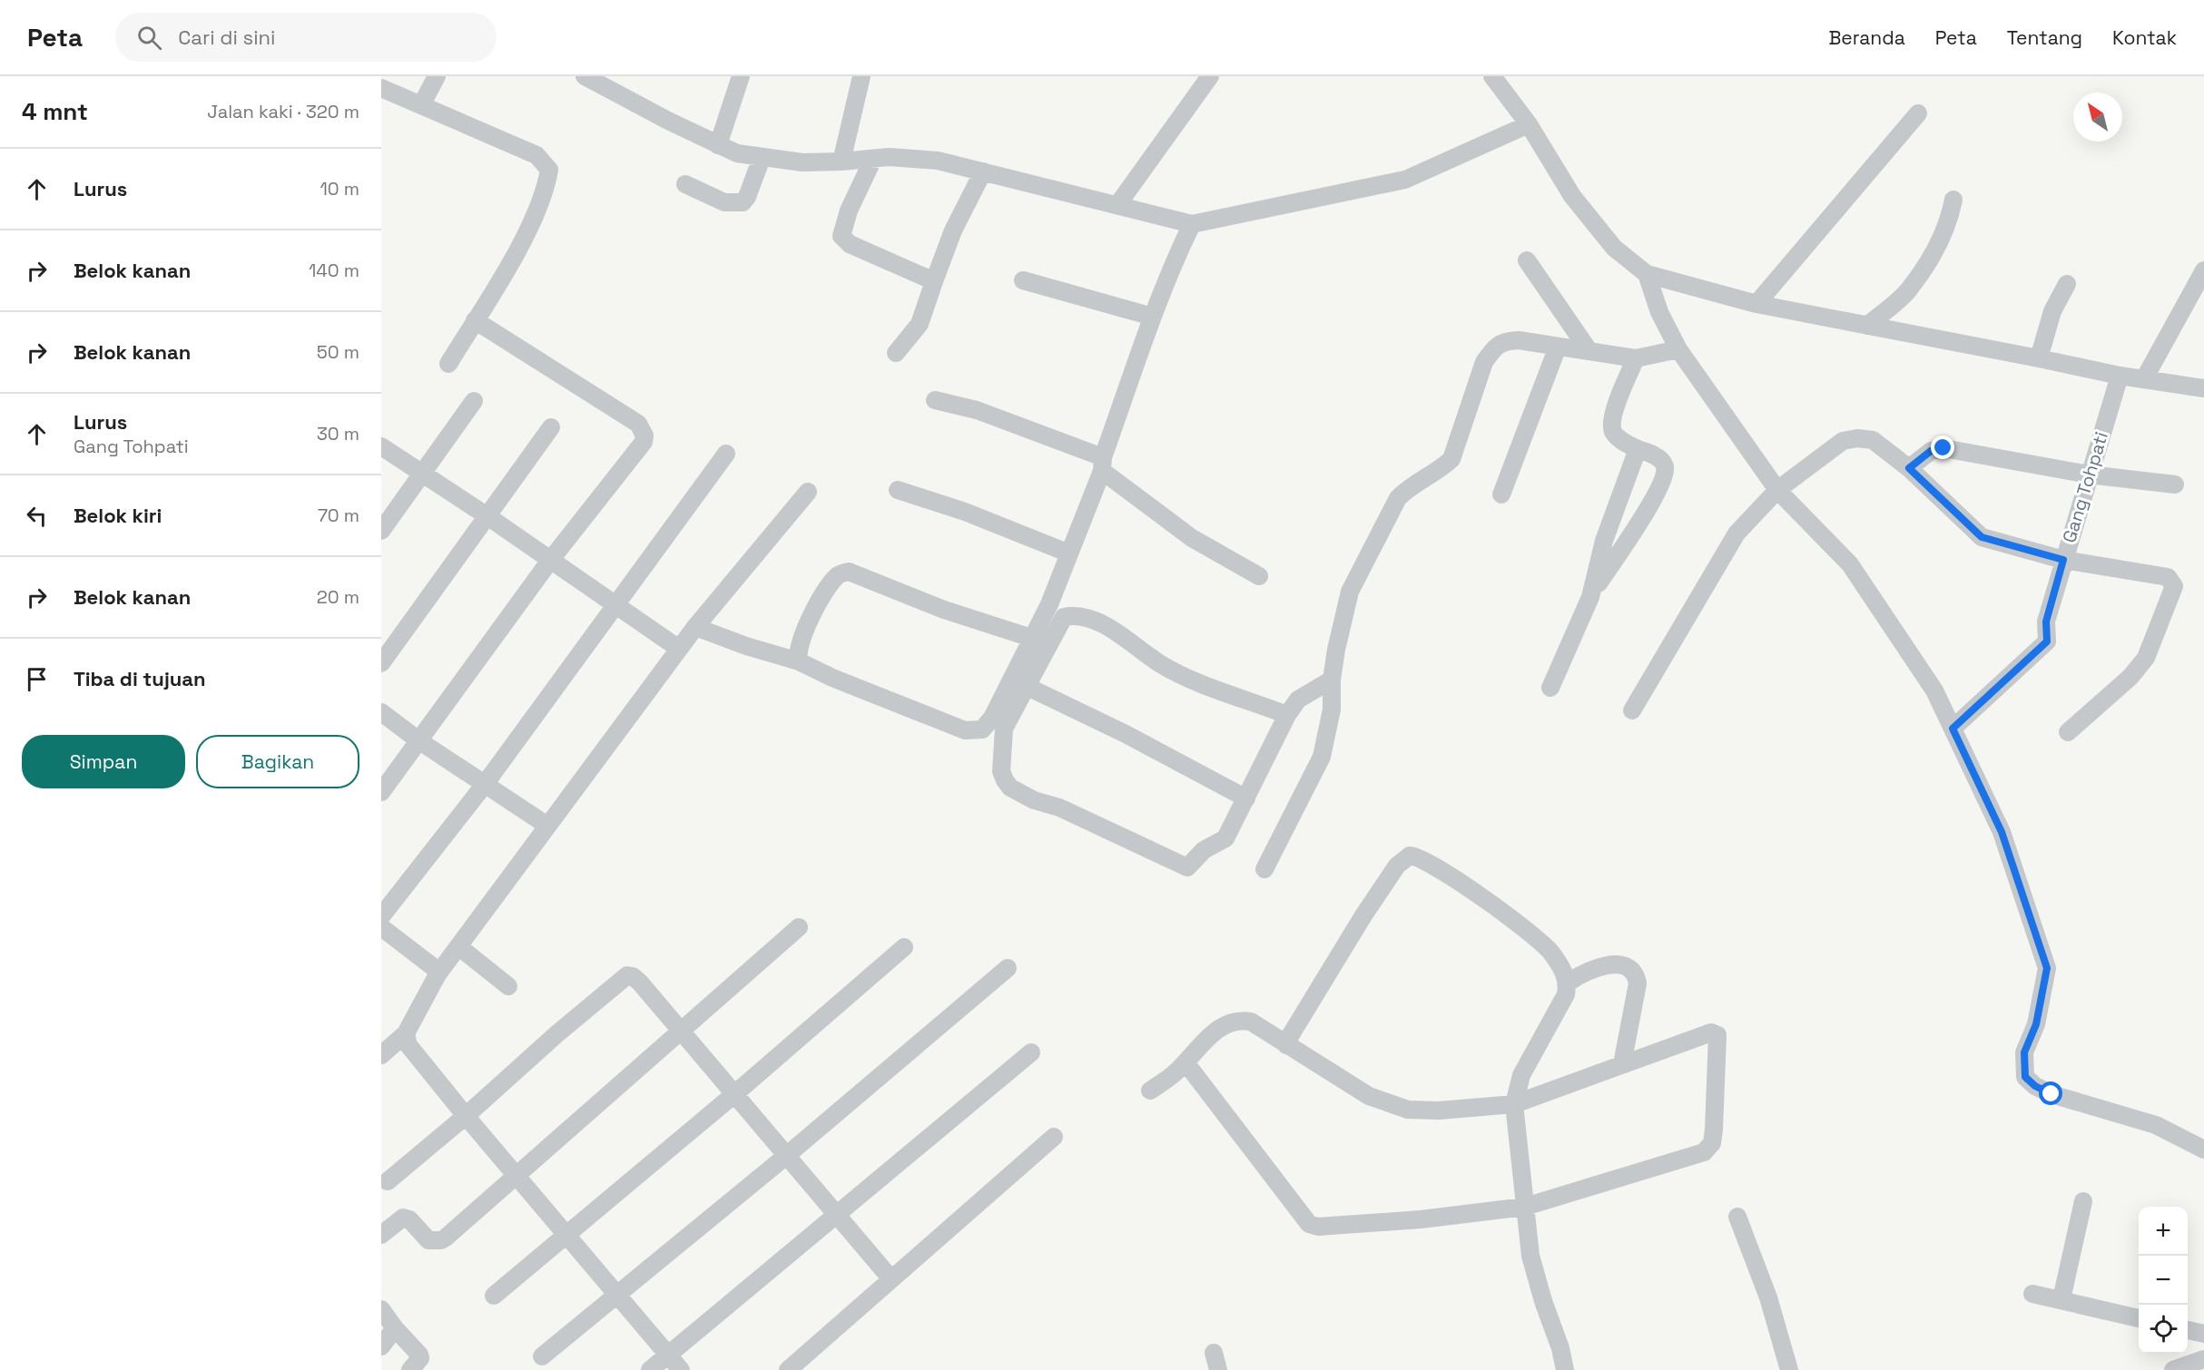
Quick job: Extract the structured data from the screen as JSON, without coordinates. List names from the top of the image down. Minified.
{"streets":{"street":["Gang Tohpati"]},"north":"top left","page":{"header":"Peta","search":"Cari di sini","nav":["Beranda","Peta","Tentang","Kontak"],"heading":["4 mnt","Jalan kaki · 320 m"],"list":[["Lurus","10 m"],["Belok kanan","140 m"],["Belok kanan","50 m"],["Lurus","Gang Tohpati","30 m"],["Belok kiri","70 m"],["Belok kanan","20 m"],"Tiba di tujuan"],"buttons":["Simpan","Bagikan"],"map_buttons":["+","−"]}}
